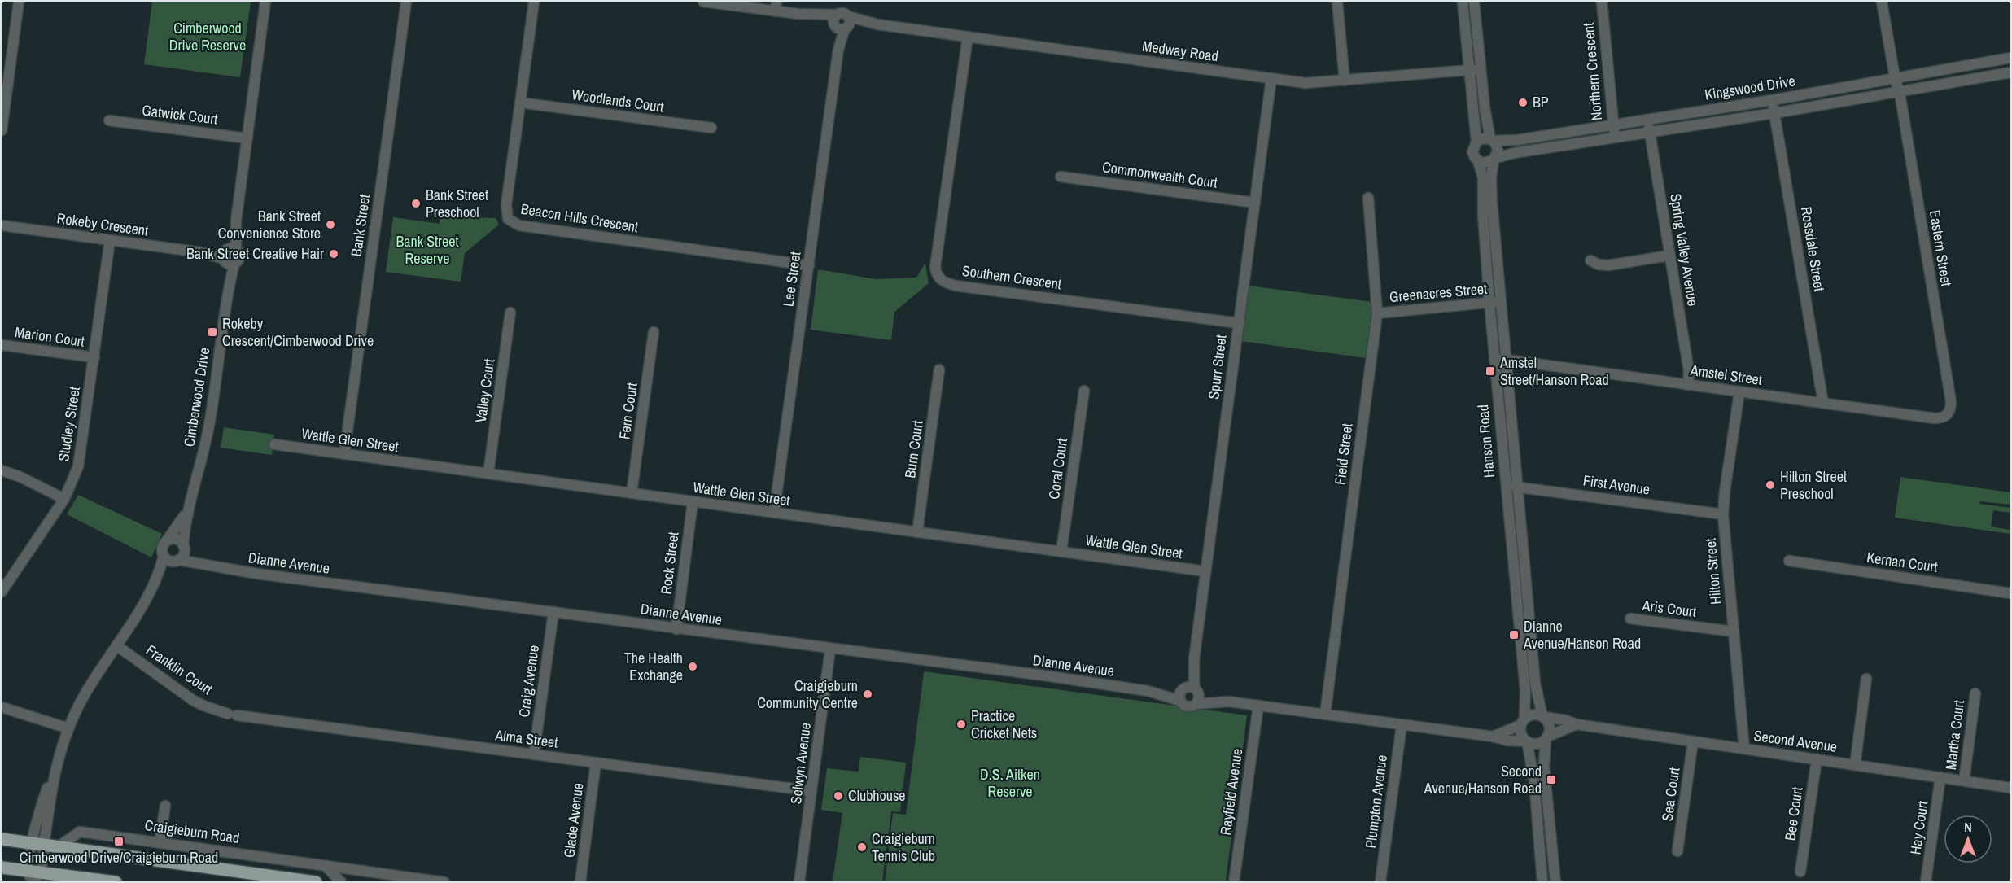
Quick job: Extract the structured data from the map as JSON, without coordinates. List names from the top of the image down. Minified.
{"streets":{"street":["Medway Road","Northern Crescent","Kingswood Drive","Woodlands Court","Gatwick Court","Commonwealth Court","Beacon Hills Crescent","Rokeby Crescent","Bank Street","Eastern Street","Rossdale Street","Spring Valley Avenue","Southern Crescent","Lee Street","Greenacres Street","Marion Court","Spurr Street","Amstel Street","Valley Court","Cimberwood Drive","Fern Court","Studley Street","Wattle Glen Street","Hanson Road","Burn Court","Field Street","Coral Court","First Avenue","Kernan Court","Dianne Avenue","Rock Street","Hilton Street","Aris Court","Franklin Court","Craig Avenue","Martha Court","Alma Street","Second Avenue","Selwyn Avenue","Rayfield Avenue","Sea Court","Plumpton Avenue","Bee Court","Glade Avenue","Hay Court","Craigieburn Road"]},"crossings":[["Medway Road","Southern Crescent"],["Medway Road","Lee Street"],["Medway Road","Spurr Street"],["Northern Crescent","Kingswood Drive"],["Kingswood Drive","Eastern Street"],["Kingswood Drive","Rossdale Street"],["Kingswood Drive","Spring Valley Avenue"],["Kingswood Drive","Hanson Road"],["Woodlands Court","Beacon Hills Crescent"],["Gatwick Court","Cimberwood Drive"],["Commonwealth Court","Spurr Street"],["Beacon Hills Crescent","Lee Street"],["Rokeby Crescent","Cimberwood Drive"],["Rokeby Crescent","Studley Street"],["Bank Street","Wattle Glen Street"],["Eastern Street","Amstel Street"],["Rossdale Street","Amstel Street"],["Spring Valley Avenue","Amstel Street"],["Southern Crescent","Spurr Street"],["Lee Street","Wattle Glen Street"],["Greenacres Street","Hanson Road"],["Greenacres Street","Field Street"],["Marion Court","Studley Street"],["Spurr Street","Wattle Glen Street"],["Spurr Street","Dianne Avenue"],["Amstel Street","Hanson Road"],["Amstel Street","Hilton Street"],["Valley Court","Wattle Glen Street"],["Cimberwood Drive","Dianne Avenue"],["Fern Court","Wattle Glen Street"],["Wattle Glen Street","Burn Court"],["Wattle Glen Street","Coral Court"],["Wattle Glen Street","Rock Street"],["Hanson Road","First Avenue"],["Hanson Road","Dianne Avenue"],["Hanson Road","Second Avenue"],["Field Street","Dianne Avenue"],["First Avenue","Hilton Street"],["Dianne Avenue","Rock Street"],["Dianne Avenue","Craig Avenue"],["Dianne Avenue","Second Avenue"],["Dianne Avenue","Selwyn Avenue"],["Dianne Avenue","Rayfield Avenue"],["Dianne Avenue","Plumpton Avenue"],["Hilton Street","Aris Court"],["Hilton Street","Second Avenue"],["Franklin Court","Alma Street"],["Craig Avenue","Alma Street"],["Martha Court","Second Avenue"],["Alma Street","Selwyn Avenue"],["Alma Street","Glade Avenue"],["Second Avenue","Sea Court"],["Second Avenue","Bee Court"],["Second Avenue","Hay Court"]],"parks":["Cimberwood Drive Reserve","Bank Street Reserve","D.S. Aitken Reserve"],"places":{"other":["BP","Bank Street Preschool","Bank Street Convenience Store","Bank Street Creative Hair","Hilton Street Preschool","The Health Exchange","Craigieburn Community Centre","Practice Cricket Nets","Clubhouse","Craigieburn Tennis Club"],"transit":["Rokeby Crescent/Cimberwood Drive","Amstel Street/Hanson Road","Dianne Avenue/Hanson Road","Second Avenue/Hanson Road","Cimberwood Drive/Craigieburn Road"]},"north":"top"}
